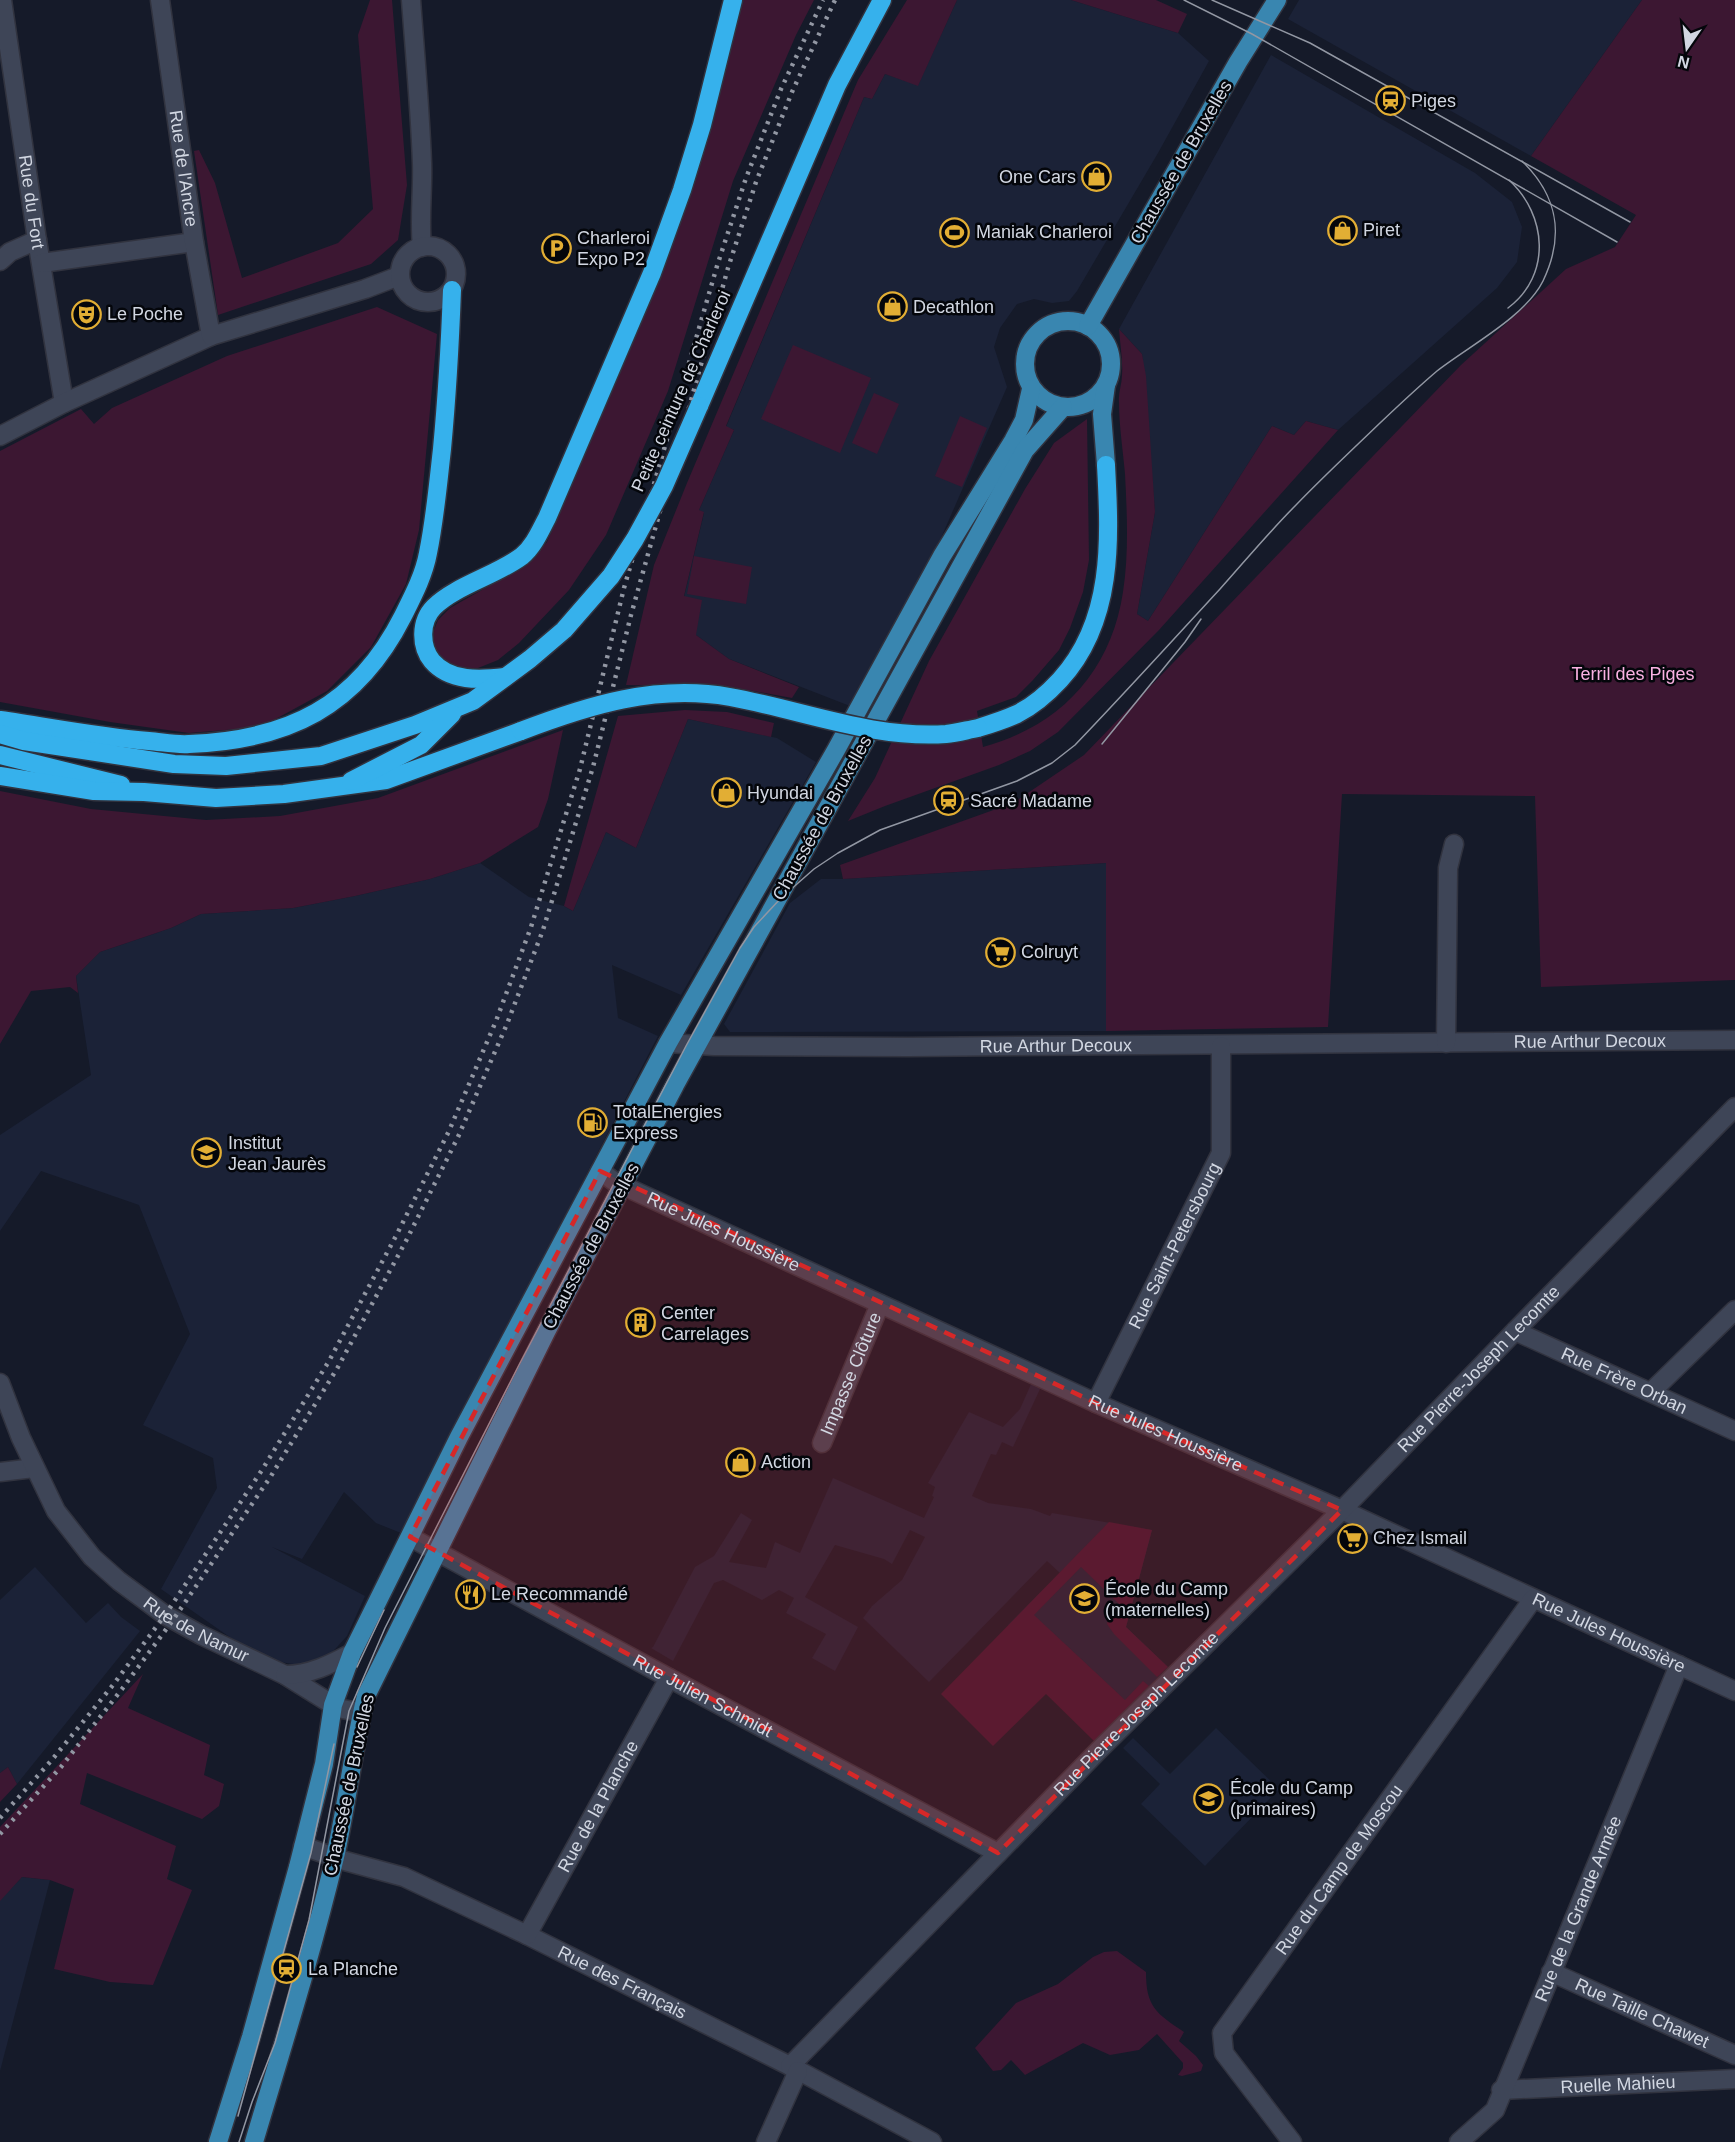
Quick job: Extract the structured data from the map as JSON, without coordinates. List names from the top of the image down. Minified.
{"streets":{"highway":["Petite ceinture de Charleroi"],"main road":["Chaussée de Bruxelles"],"street":["Rue de l'Ancre","Rue du Fort","Rue Arthur Decoux","Rue Jules Houssière","Rue Saint-Petersbourg","Rue Pierre-Joseph Lecomte","Impasse Clôture","Rue Frère Orban","Rue de Namur","Rue Julien Schmidt","Rue de la Planche","Rue du Camp de Moscou","Rue de la Grande Armée","Rue des Français","Rue Taille Chawet","Ruelle Mahieu"]},"crossings":[["Chaussée de Bruxelles","Rue Arthur Decoux"],["Chaussée de Bruxelles","Rue Jules Houssière"],["Chaussée de Bruxelles","Rue de Namur"],["Chaussée de Bruxelles","Rue Julien Schmidt"],["Chaussée de Bruxelles","Rue des Français"],["Rue Arthur Decoux","Rue Saint-Petersbourg"],["Rue Jules Houssière","Rue Saint-Petersbourg"],["Rue Jules Houssière","Rue Pierre-Joseph Lecomte"],["Rue Jules Houssière","Impasse Clôture"],["Rue Jules Houssière","Rue du Camp de Moscou"],["Rue Jules Houssière","Rue de la Grande Armée"],["Rue Pierre-Joseph Lecomte","Rue Frère Orban"],["Rue Pierre-Joseph Lecomte","Rue Julien Schmidt"],["Rue Pierre-Joseph Lecomte","Rue des Français"],["Rue Julien Schmidt","Rue de la Planche"],["Rue de la Planche","Rue des Français"],["Rue de la Grande Armée","Rue Taille Chawet"],["Rue de la Grande Armée","Ruelle Mahieu"]],"parks":["Terril des Piges"],"places":{"station":["Piges","Sacré Madame","La Planche"],"shop":["One Cars","Piret","Decathlon","Hyundai","Action"],"sports":["Maniak Charleroi"],"parking":["Charleroi Expo P2"],"theatre":["Le Poche"],"supermarket":["Colruyt","Chez Ismail"],"fuel station":["TotalEnergies Express"],"school or university":["Institut Jean Jaurès","École du Camp (maternelles)","École du Camp (primaires)"],"building":["Center Carrelages"],"restaurant":["Le Recommandé"]},"north":"bottom"}
